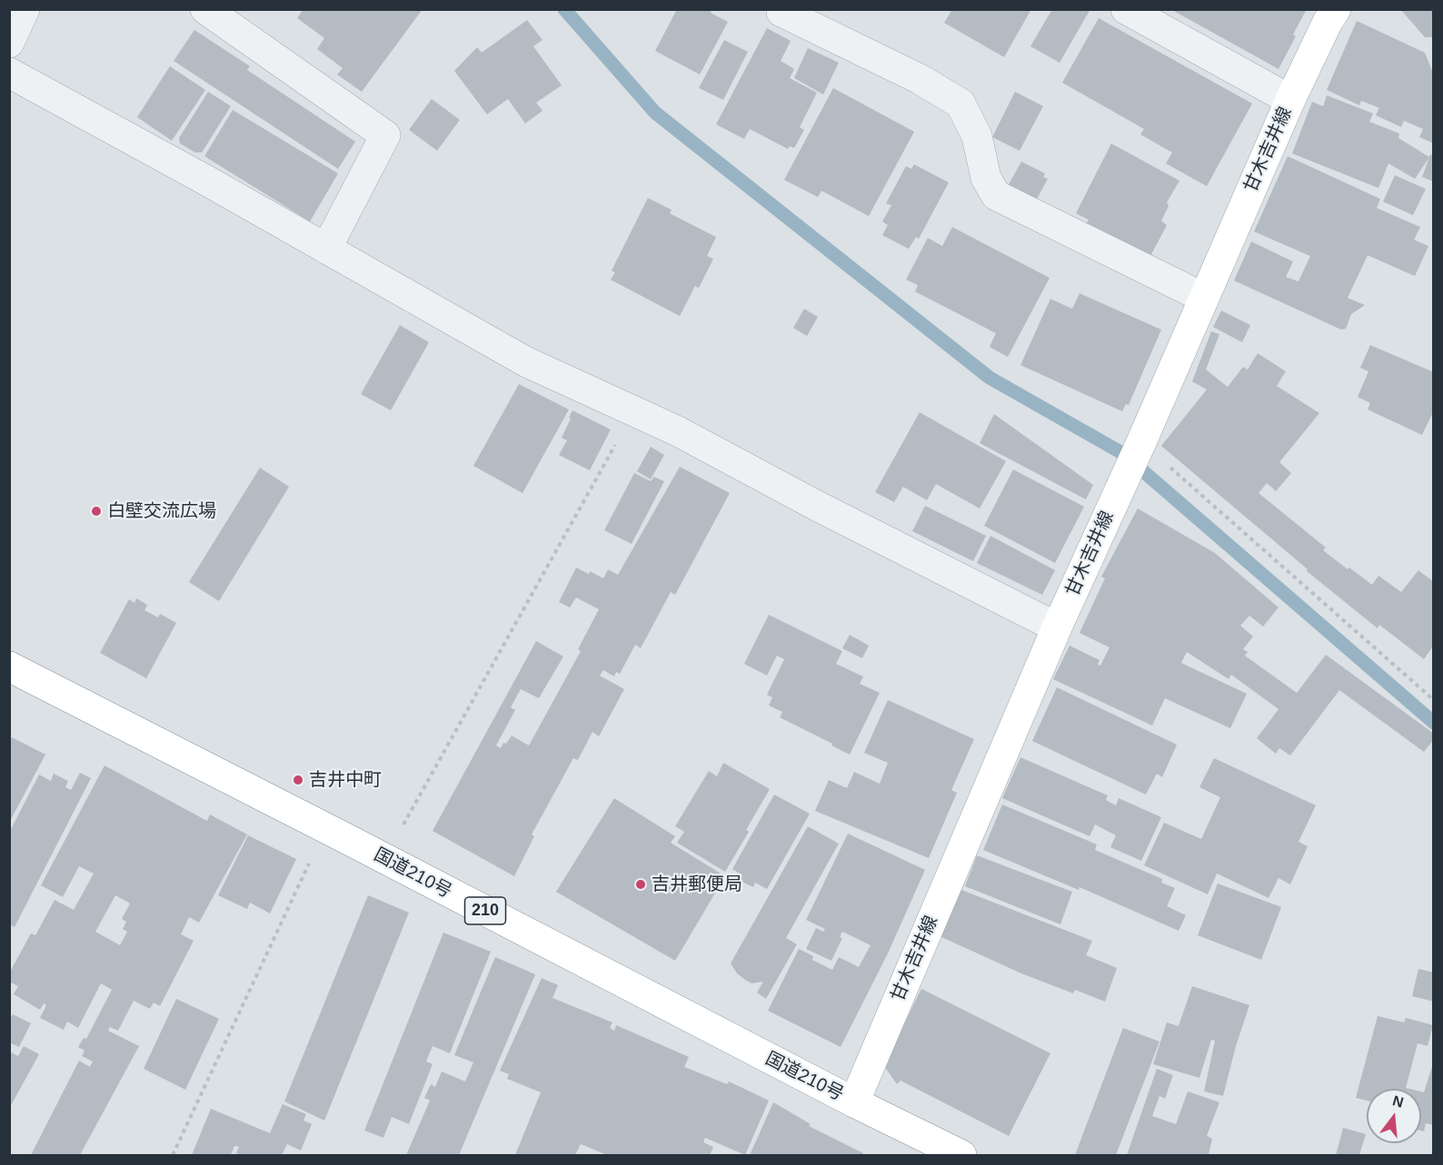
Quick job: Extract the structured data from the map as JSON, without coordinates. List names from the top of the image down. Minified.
{"streets":{"main road":["甘木吉井線","国道210号","210"]},"crossings":[["甘木吉井線","国道210号"]],"places":["白壁交流広場","吉井中町","吉井郵便局"],"north":"top"}
